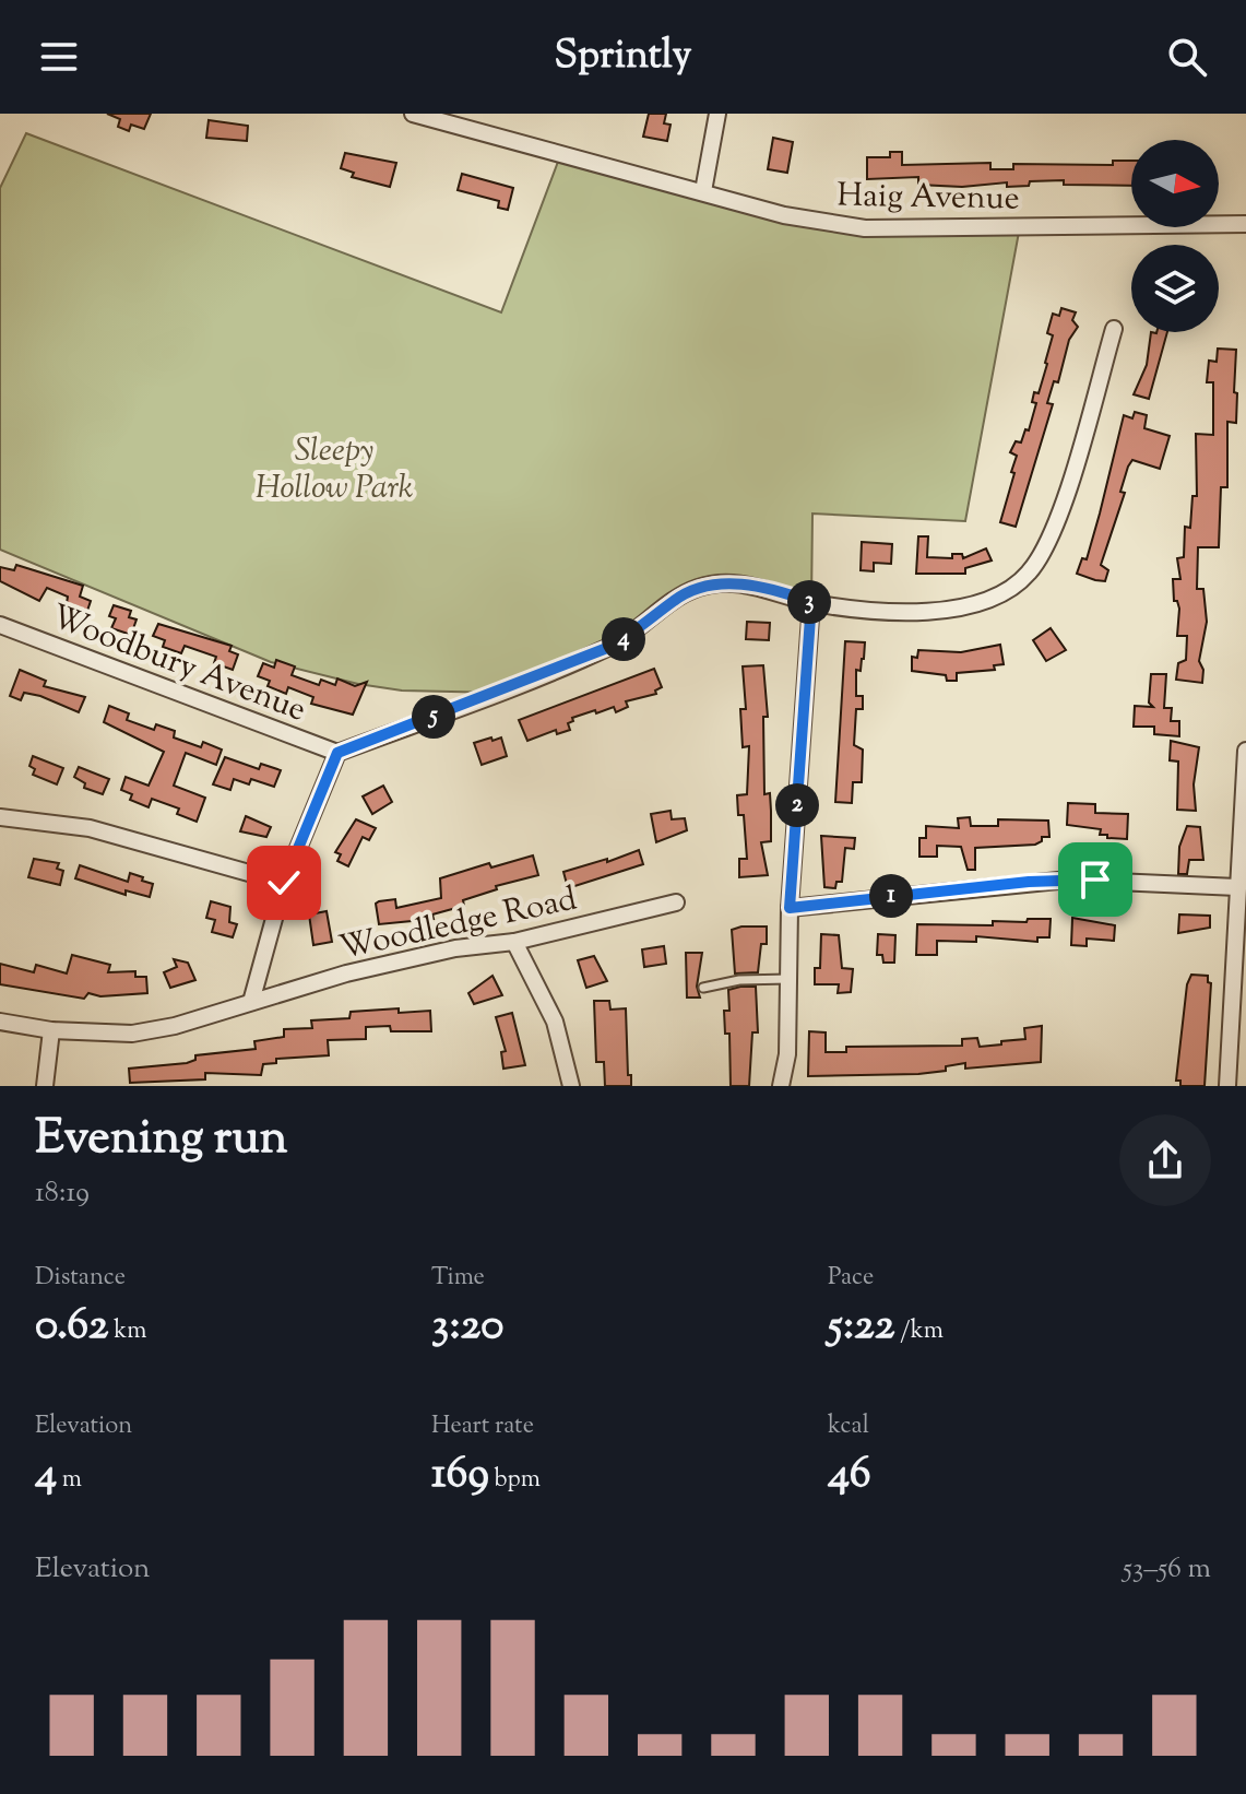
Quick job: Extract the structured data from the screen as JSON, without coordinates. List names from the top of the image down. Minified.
{"streets":{"street":["Haig Avenue","Woodbury Avenue","Woodledge Road"]},"parks":["Sleepy Hollow Park"],"north":"right","page":{"header":"Sprintly","pins":["3","4","5","2","1"],"heading":["Evening run","18:19"],"stats":[["Distance","0.62 km"],["Time","3:20"],["Pace","5:22 /km"],["Elevation","4 m"],["Heart rate","169 bpm"],["kcal","46"]],"chart":["Elevation","53–56 m"]}}
